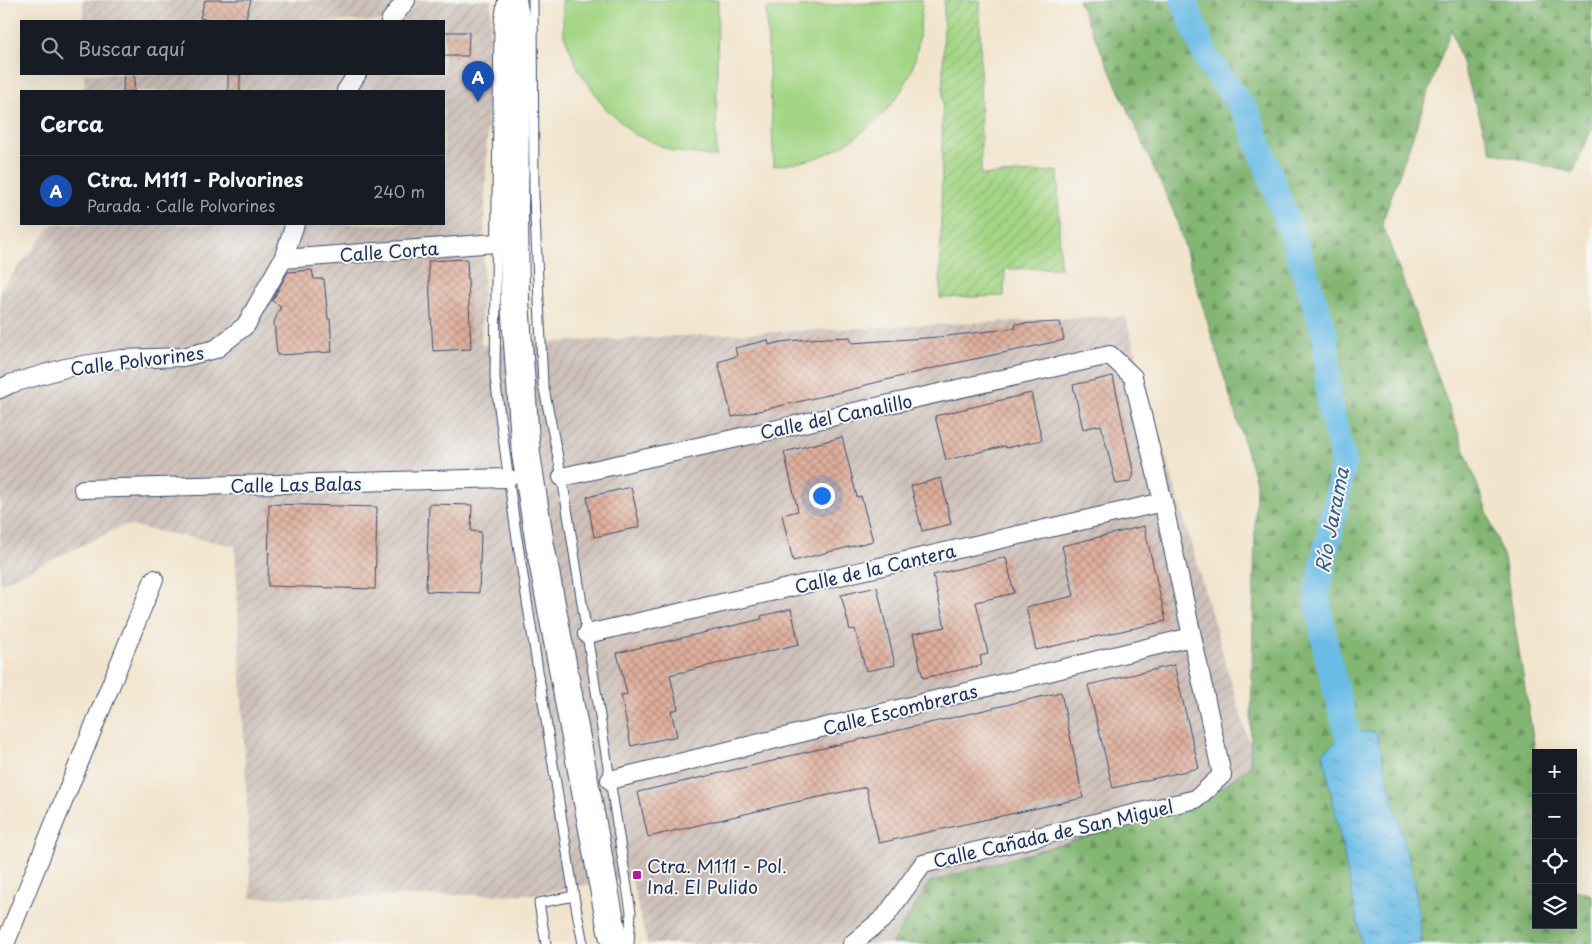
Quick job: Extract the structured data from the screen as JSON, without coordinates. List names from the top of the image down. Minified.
{"streets":{"street":["Calle Corta","Calle Polvorines","Calle del Canalillo","Calle Las Balas","Calle de la Cantera","Calle Escombreras","Calle Cañada de San Miguel"]},"crossings":[["Calle Corta","Calle Polvorines"],["Calle del Canalillo","Calle de la Cantera"],["Calle Escombreras","Calle Cañada de San Miguel"]],"water":["Río Jarama"],"places":{"transit":["Ctra. M111 - Pol. Ind. El Pulido"]},"page":{"search":"Buscar aquí","pins":"A","heading":"Cerca","list":[{"mark":"A","name":"Ctra. M111 - Polvorines","note":"Parada · Calle Polvorines","value":"240 m"}],"map_buttons":["+","−"]}}
